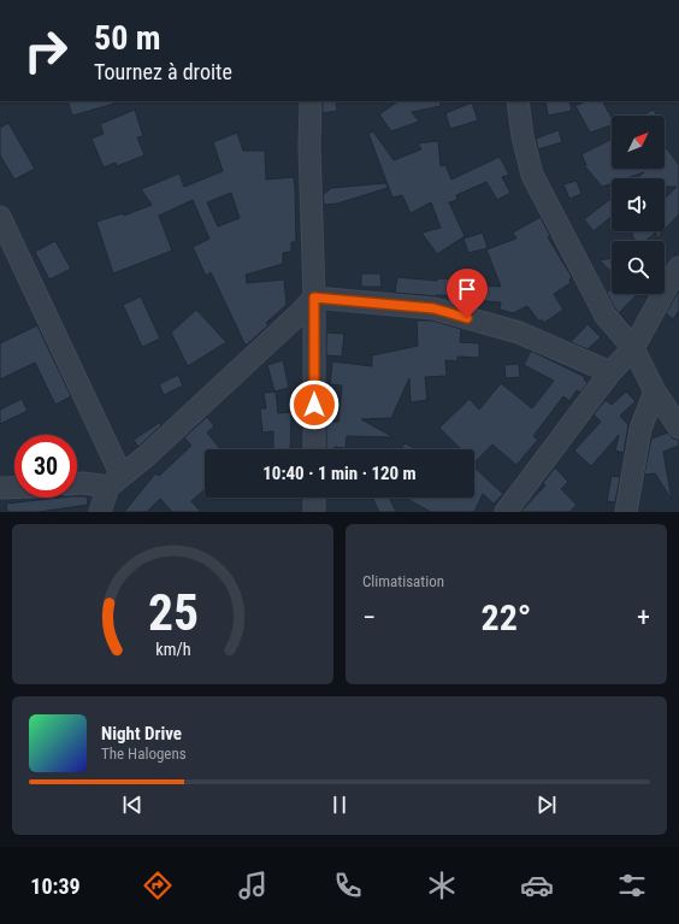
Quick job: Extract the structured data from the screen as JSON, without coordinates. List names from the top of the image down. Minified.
{"north":"top right","page":{"turn":["50 m","Tournez à droite"],"limit":"30","trip":"10:40 · 1 min · 120 m","tile":"Climatisation","heat":["−","22°","+"],"song":["Night Drive","The Halogens"],"tabs":"10:39","gauge":["25","km/h"]}}
